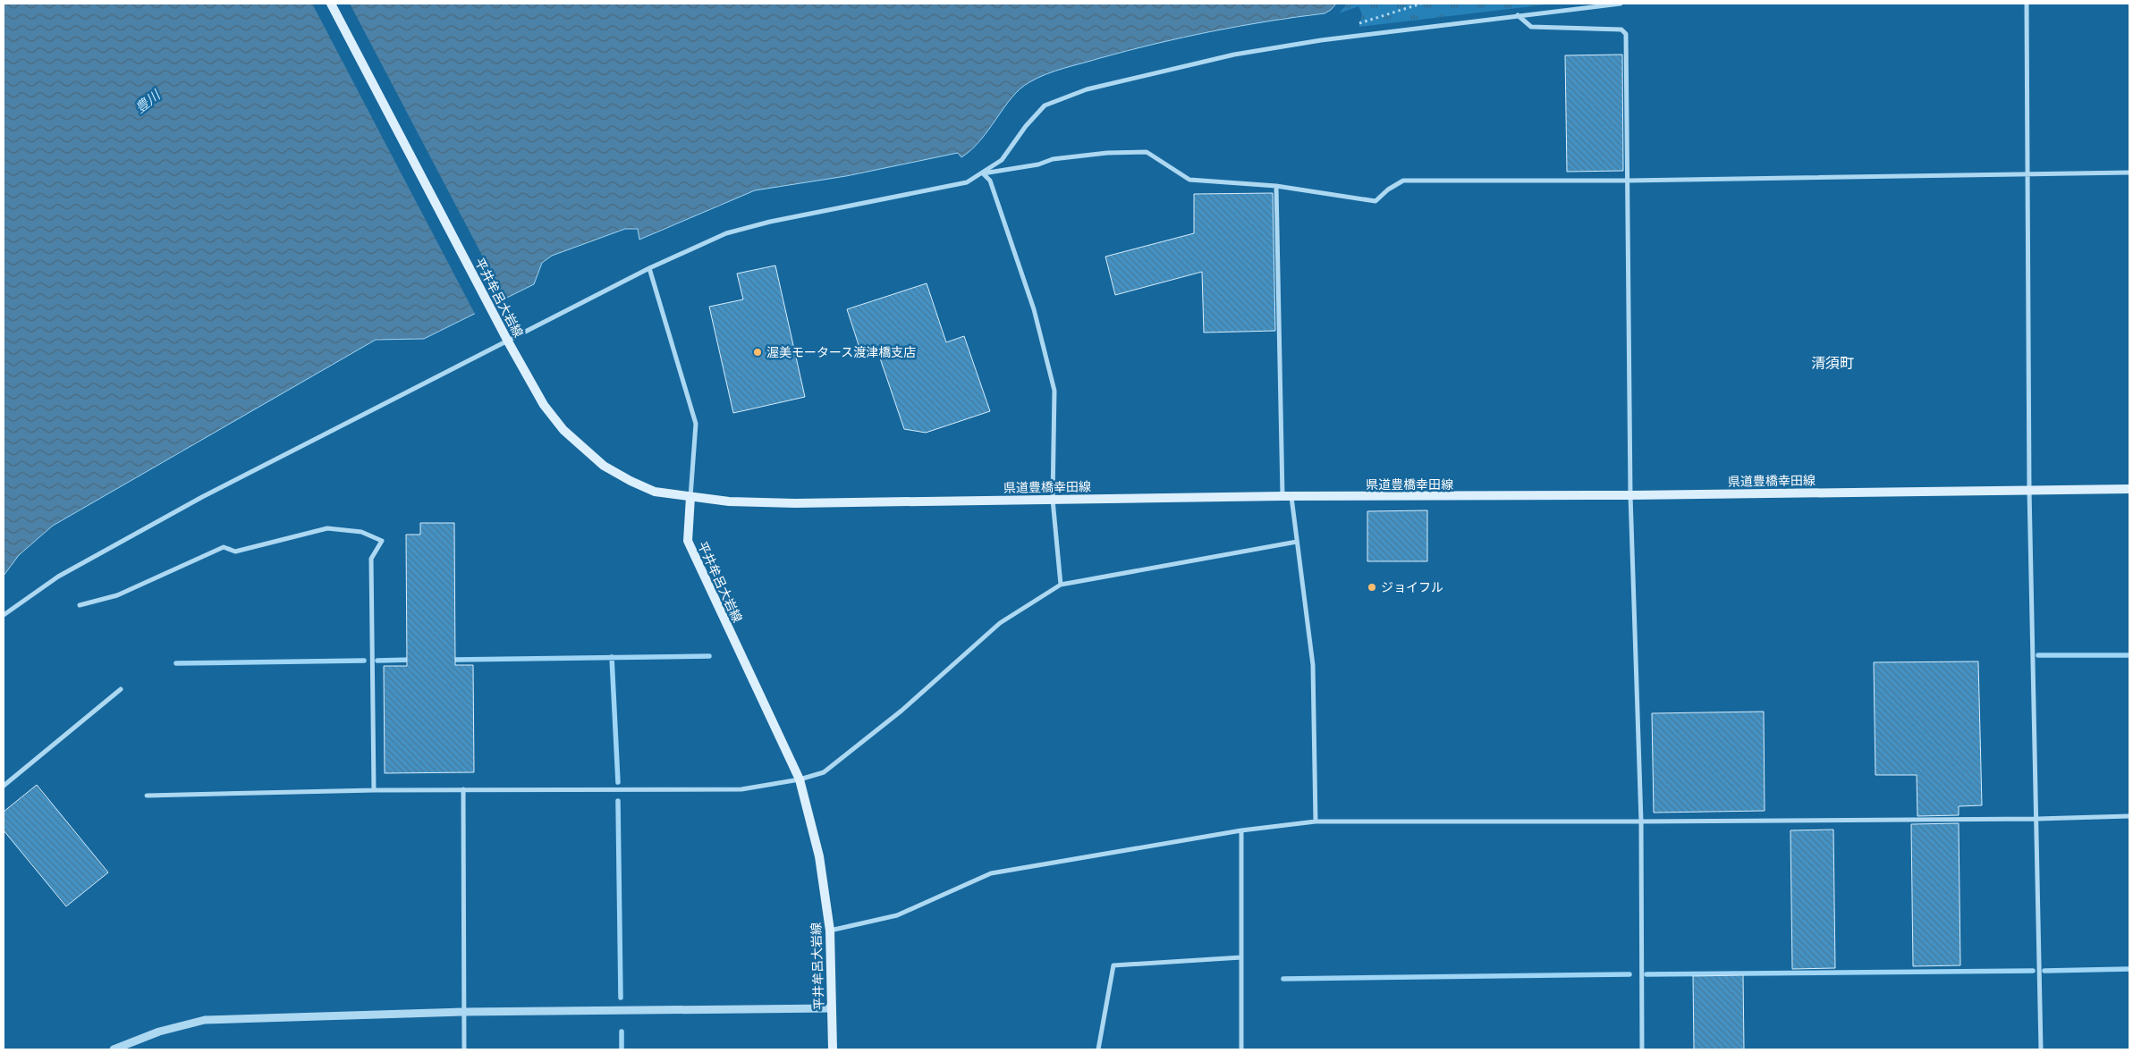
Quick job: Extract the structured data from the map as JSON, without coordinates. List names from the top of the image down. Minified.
{"streets":{"main road":["平井牟呂大岩線","県道豊橋幸田線"]},"crossings":[["平井牟呂大岩線","県道豊橋幸田線"]],"districts":["清須町"],"water":["豊川"],"places":["渥美モータース渡津橋支店","ジョイフル"]}
